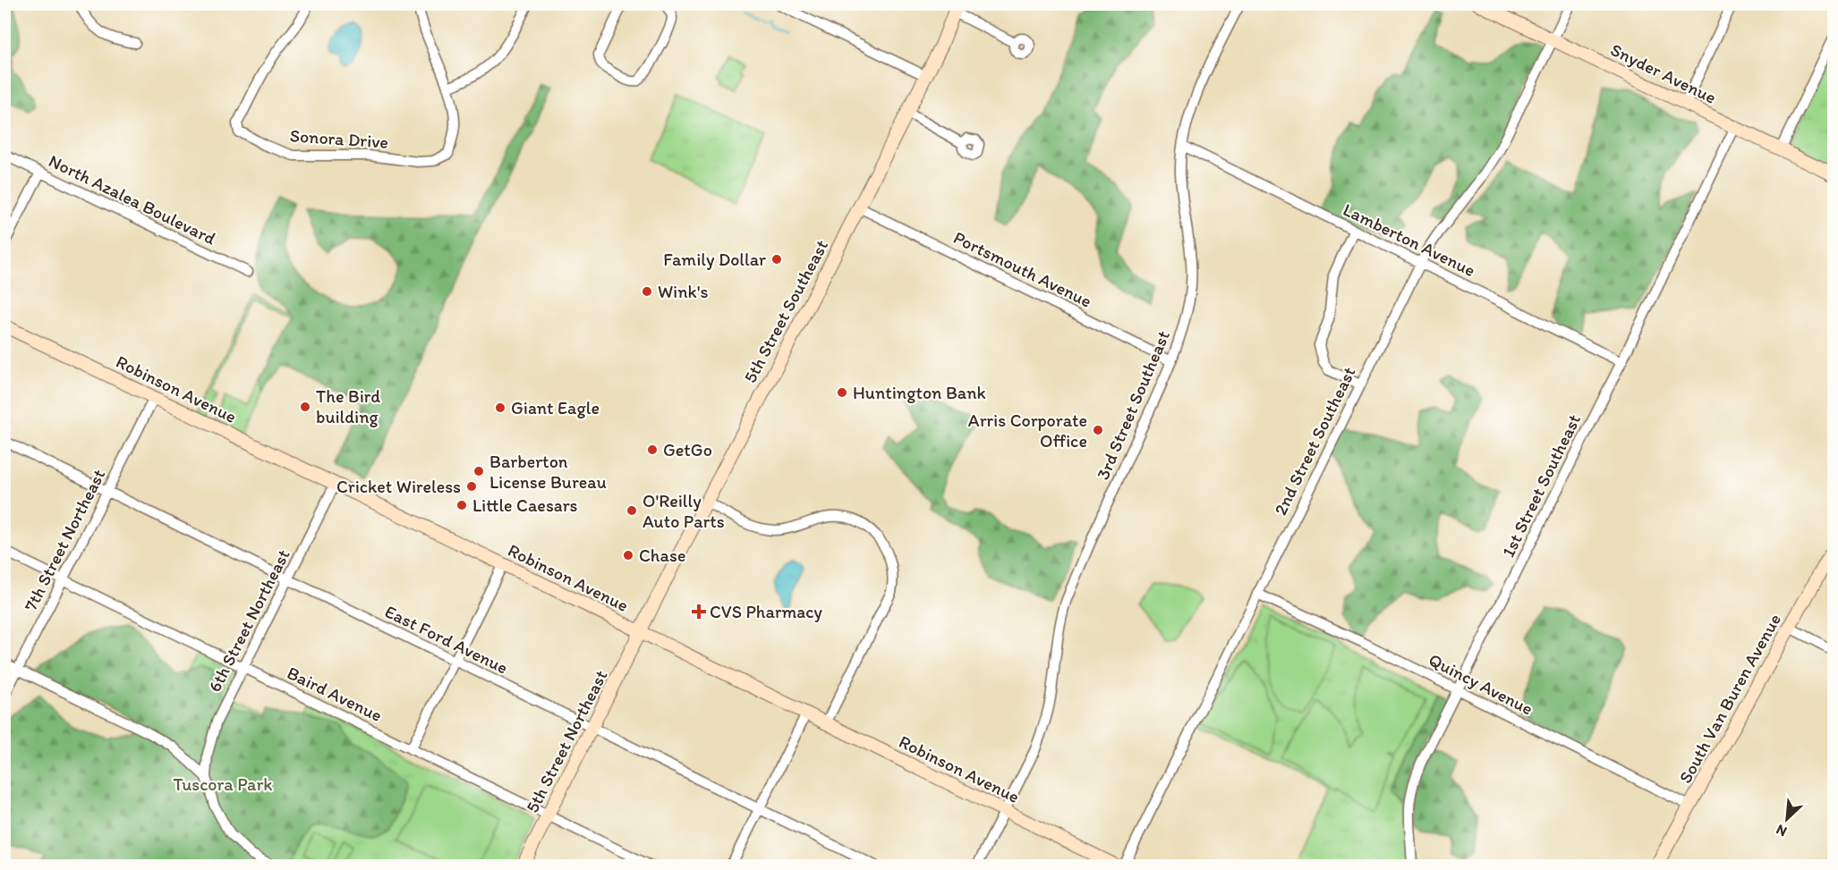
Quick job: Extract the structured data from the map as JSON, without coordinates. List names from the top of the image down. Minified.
{"streets":{"main road":["Snyder Avenue","5th Street Southeast","Robinson Avenue","South Van Buren Avenue","5th Street Northeast"],"street":["Sonora Drive","North Azalea Boulevard","Lamberton Avenue","Portsmouth Avenue","3rd Street Southeast","2nd Street Southeast","1st Street Southeast","7th Street Northeast","6th Street Northeast","East Ford Avenue","Quincy Avenue","Baird Avenue"]},"crossings":[["Snyder Avenue","2nd Street Southeast"],["Snyder Avenue","1st Street Southeast"],["Lamberton Avenue","3rd Street Southeast"],["Lamberton Avenue","2nd Street Southeast"],["Lamberton Avenue","1st Street Southeast"],["Portsmouth Avenue","5th Street Southeast"],["Portsmouth Avenue","3rd Street Southeast"],["5th Street Southeast","Robinson Avenue"],["5th Street Southeast","5th Street Northeast"],["Robinson Avenue","3rd Street Southeast"],["Robinson Avenue","7th Street Northeast"],["Robinson Avenue","6th Street Northeast"],["Robinson Avenue","5th Street Northeast"],["2nd Street Southeast","Quincy Avenue"],["1st Street Southeast","Quincy Avenue"],["7th Street Northeast","East Ford Avenue"],["7th Street Northeast","Baird Avenue"],["6th Street Northeast","East Ford Avenue"],["6th Street Northeast","Baird Avenue"],["East Ford Avenue","5th Street Northeast"],["Quincy Avenue","South Van Buren Avenue"],["Baird Avenue","5th Street Northeast"]],"parks":["Tuscora Park"],"places":{"other":["Family Dollar","Wink's","Huntington Bank","The Bird building","Giant Eagle","Arris Corporate Office","GetGo","Barberton License Bureau","Cricket Wireless","Little Caesars","O'Reilly Auto Parts","Chase"],"health":["CVS Pharmacy"]},"north":"bottom left"}
